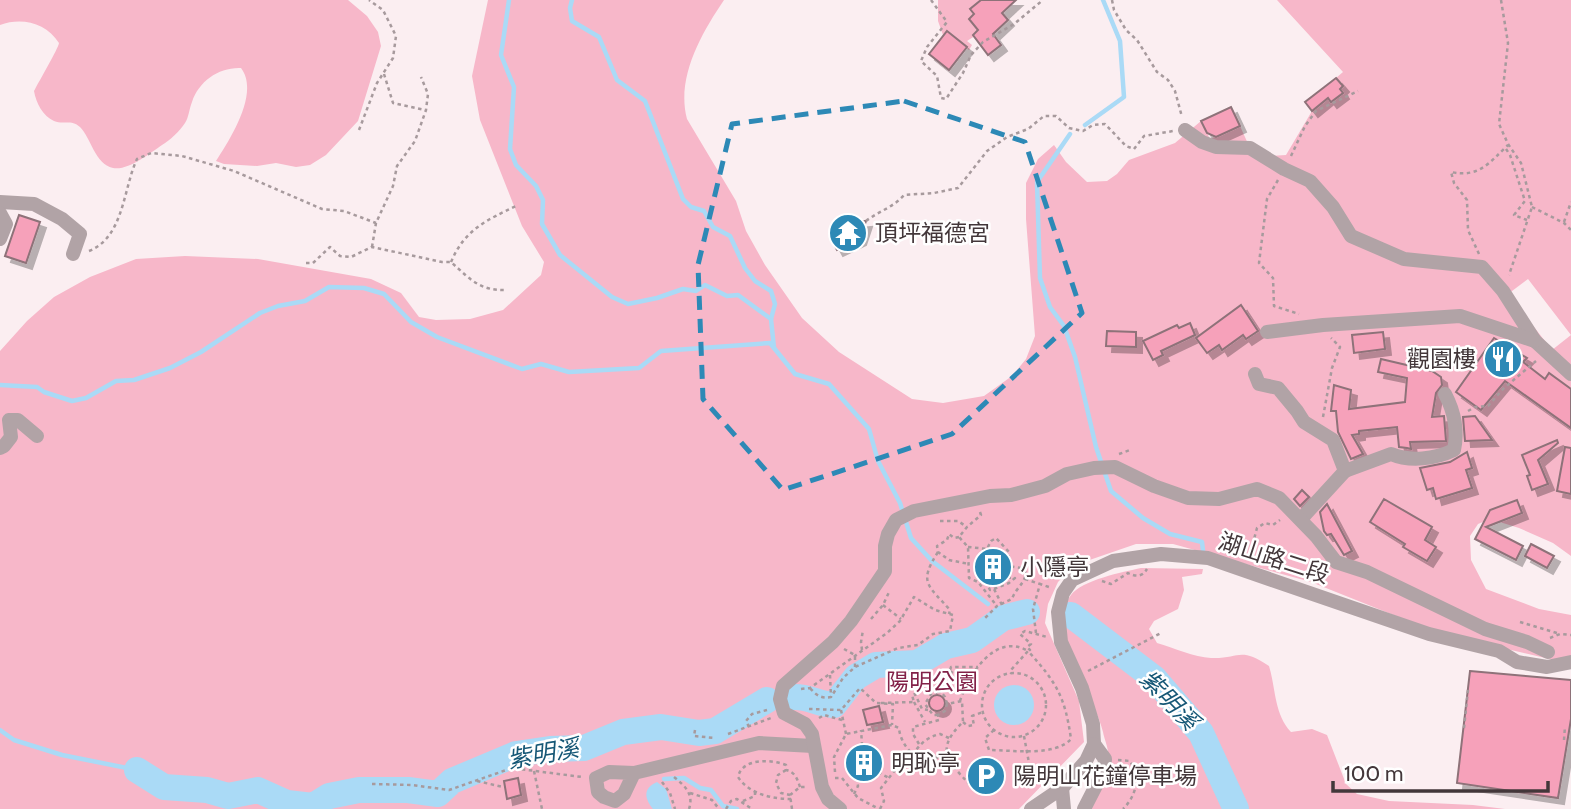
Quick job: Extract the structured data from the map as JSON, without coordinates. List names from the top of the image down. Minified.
{"streets":{"street":["湖山路二段"]},"water":["紫明溪"],"parks":["陽明公園"],"places":{"temple":["頂坪福德宮"],"restaurant":["觀園樓"],"building":["小隱亭","明恥亭"],"parking":["陽明山花鐘停車場"]},"scale_bar":"100 m"}
